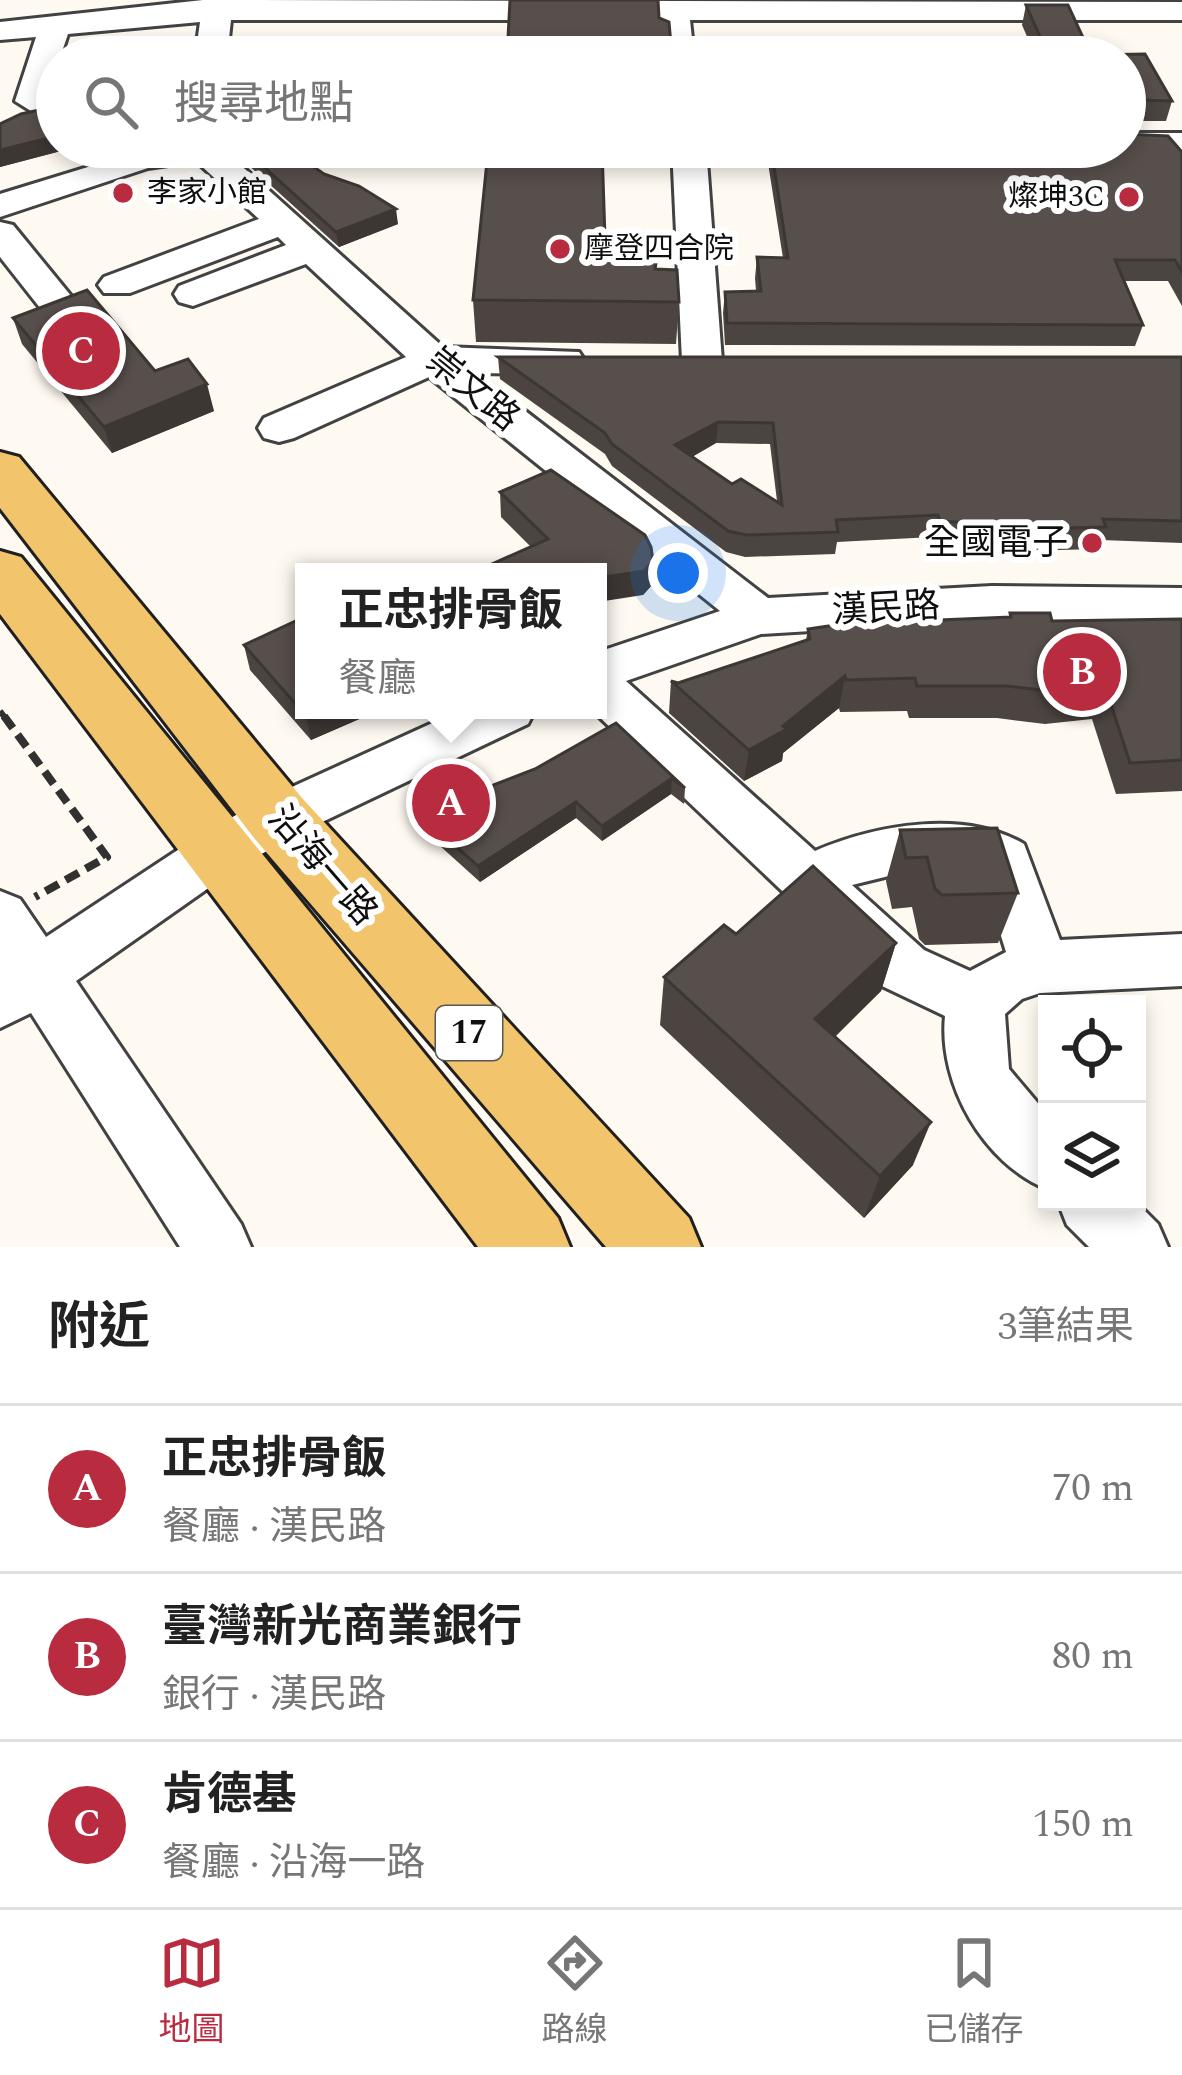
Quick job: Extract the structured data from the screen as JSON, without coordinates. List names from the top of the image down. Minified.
{"streets":{"main road":["沿海一路","17"],"street":["崇文路","漢民路"]},"crossings":[["崇文路","漢民路"]],"places":["李家小館","燦坤3C","摩登四合院","全國電子"],"page":{"search":"搜尋地點","pins":["C","B","A"],"popup":["正忠排骨飯","餐廳"],"heading":["附近","3筆結果"],"list":[{"mark":"A","name":"正忠排骨飯","note":"餐廳 · 漢民路","value":"70 m"},{"mark":"B","name":"臺灣新光商業銀行","note":"銀行 · 漢民路","value":"80 m"},{"mark":"C","name":"肯德基","note":"餐廳 · 沿海一路","value":"150 m"}],"nav":["地圖","路線","已儲存"]}}
